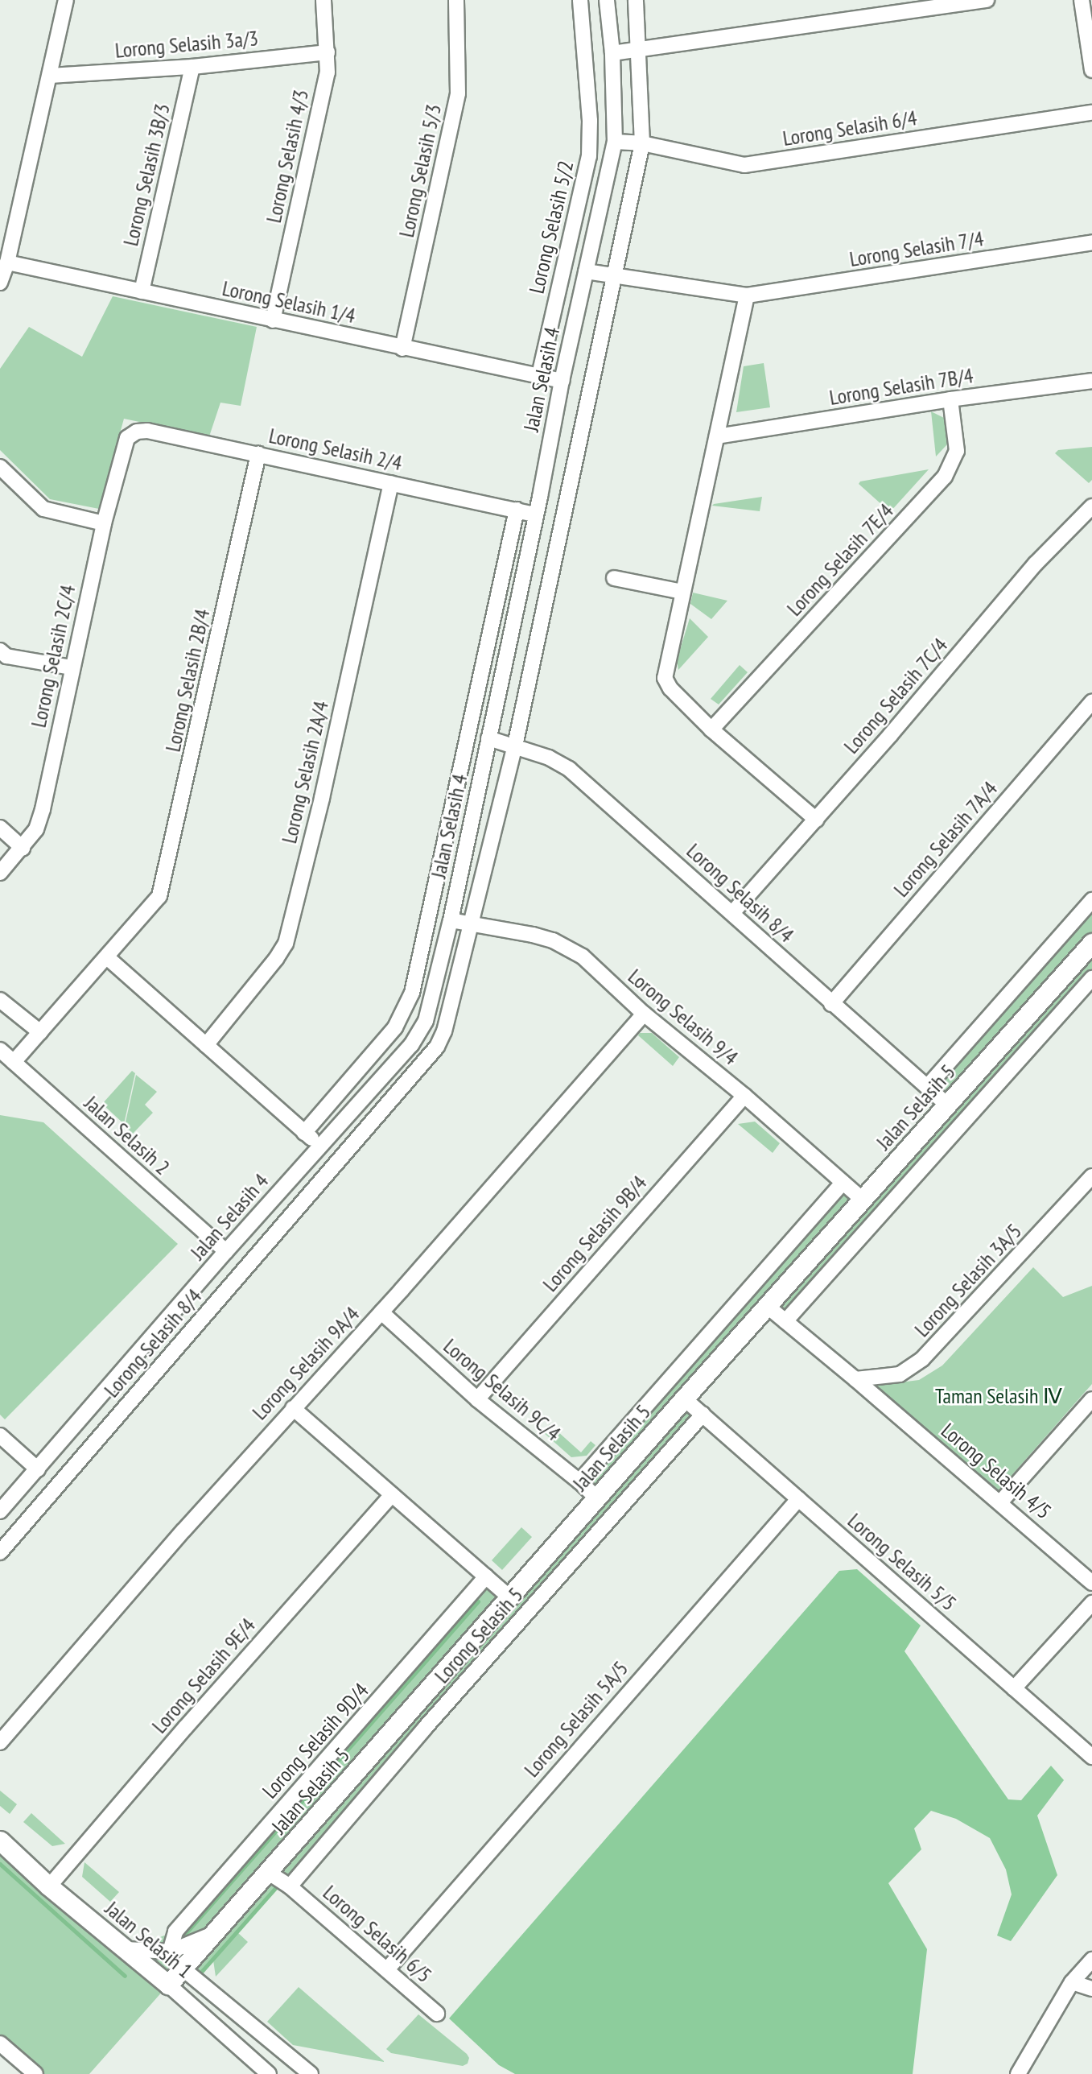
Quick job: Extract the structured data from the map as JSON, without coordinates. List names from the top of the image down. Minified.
{"streets":{"street":["Lorong Selasih 3a/3","Lorong Selasih 6/4","Lorong Selasih 4/3","Lorong Selasih 5/3","Lorong Selasih 3B/3","Lorong Selasih 5/2","Lorong Selasih 7/4","Lorong Selasih 1/4","Jalan Selasih 4","Lorong Selasih 7B/4","Lorong Selasih 2/4","Lorong Selasih 7E/4","Lorong Selasih 2C/4","Lorong Selasih 2B/4","Lorong Selasih 7C/4","Lorong Selasih 2A/4","Lorong Selasih 7A/4","Lorong Selasih 8/4","Lorong Selasih 9/4","Jalan Selasih 5","Jalan Selasih 2","Lorong Selasih 9B/4","Lorong Selasih 3A/5","Lorong Selasih 9A/4","Lorong Selasih 9C/4","Lorong Selasih 4/5","Lorong Selasih 5/5","Lorong Selasih 5","Lorong Selasih 9E/4","Lorong Selasih 5A/5","Lorong Selasih 9D/4","Lorong Selasih 6/5","Jalan Selasih 1"]},"crossings":[["Lorong Selasih 3a/3","Lorong Selasih 4/3"],["Lorong Selasih 3a/3","Lorong Selasih 3B/3"],["Lorong Selasih 6/4","Jalan Selasih 4"],["Lorong Selasih 6/4","Lorong Selasih 8/4"],["Lorong Selasih 4/3","Lorong Selasih 1/4"],["Lorong Selasih 5/3","Lorong Selasih 1/4"],["Lorong Selasih 3B/3","Lorong Selasih 1/4"],["Lorong Selasih 5/2","Lorong Selasih 1/4"],["Lorong Selasih 7/4","Jalan Selasih 4"],["Lorong Selasih 7/4","Lorong Selasih 8/4"],["Lorong Selasih 1/4","Jalan Selasih 4"],["Jalan Selasih 4","Lorong Selasih 2/4"],["Jalan Selasih 4","Lorong Selasih 8/4"],["Jalan Selasih 4","Lorong Selasih 9/4"],["Jalan Selasih 4","Jalan Selasih 2"],["Lorong Selasih 7B/4","Lorong Selasih 7E/4"],["Lorong Selasih 2/4","Lorong Selasih 2C/4"],["Lorong Selasih 2/4","Lorong Selasih 2B/4"],["Lorong Selasih 2/4","Lorong Selasih 2A/4"],["Lorong Selasih 2B/4","Jalan Selasih 2"],["Lorong Selasih 7C/4","Lorong Selasih 8/4"],["Lorong Selasih 7A/4","Lorong Selasih 8/4"],["Lorong Selasih 8/4","Lorong Selasih 9/4"],["Lorong Selasih 8/4","Jalan Selasih 5"],["Lorong Selasih 9/4","Jalan Selasih 5"],["Lorong Selasih 9/4","Lorong Selasih 9B/4"],["Lorong Selasih 9/4","Lorong Selasih 9A/4"],["Jalan Selasih 5","Lorong Selasih 9C/4"],["Jalan Selasih 5","Lorong Selasih 4/5"],["Jalan Selasih 5","Lorong Selasih 5/5"],["Jalan Selasih 5","Lorong Selasih 6/5"],["Jalan Selasih 5","Jalan Selasih 1"],["Lorong Selasih 9B/4","Lorong Selasih 9C/4"],["Lorong Selasih 3A/5","Lorong Selasih 4/5"],["Lorong Selasih 9A/4","Lorong Selasih 9C/4"],["Lorong Selasih 5/5","Lorong Selasih 5"],["Lorong Selasih 5/5","Lorong Selasih 5A/5"],["Lorong Selasih 5","Lorong Selasih 6/5"],["Lorong Selasih 9E/4","Jalan Selasih 1"],["Lorong Selasih 5A/5","Lorong Selasih 6/5"]],"parks":["Taman Selasih Ⅳ"]}
